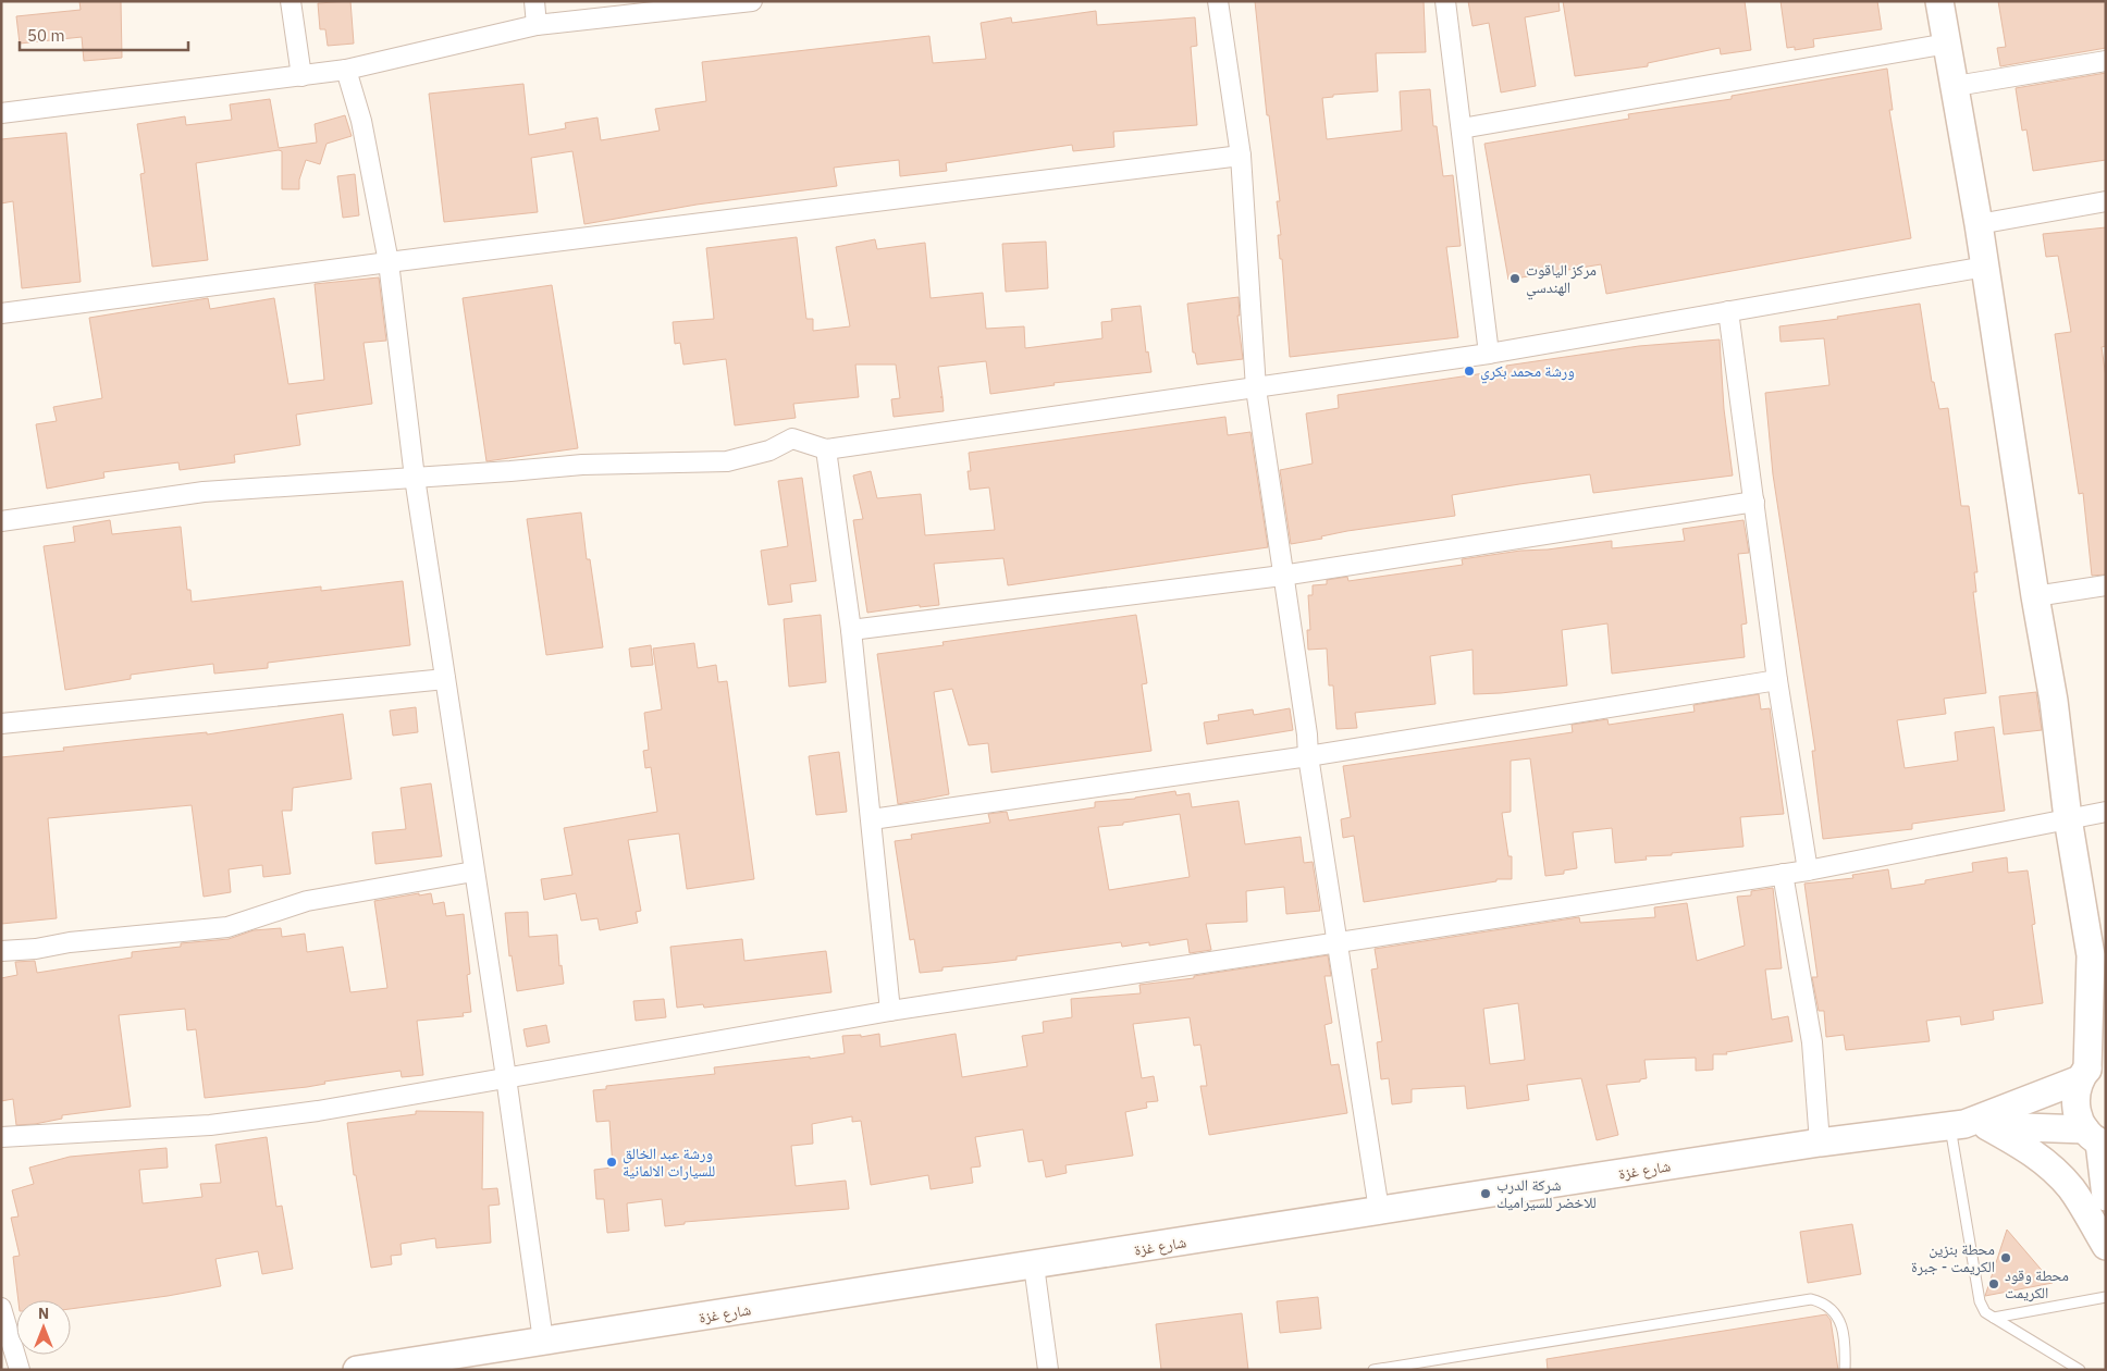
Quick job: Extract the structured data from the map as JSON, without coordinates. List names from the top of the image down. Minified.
{"streets":{"main road":["شارع غزة"]},"places":["مركز الياقوت الهندسي","ورشة محمد بكري","ورشة عبد الخالق للسيارات الالمانية","شركة الدرب للاخضر للسيراميك","محطة بنزين الكريمت - جبرة","محطة وقود الكريمت"],"scale_bar":"50 m","north":"top"}
